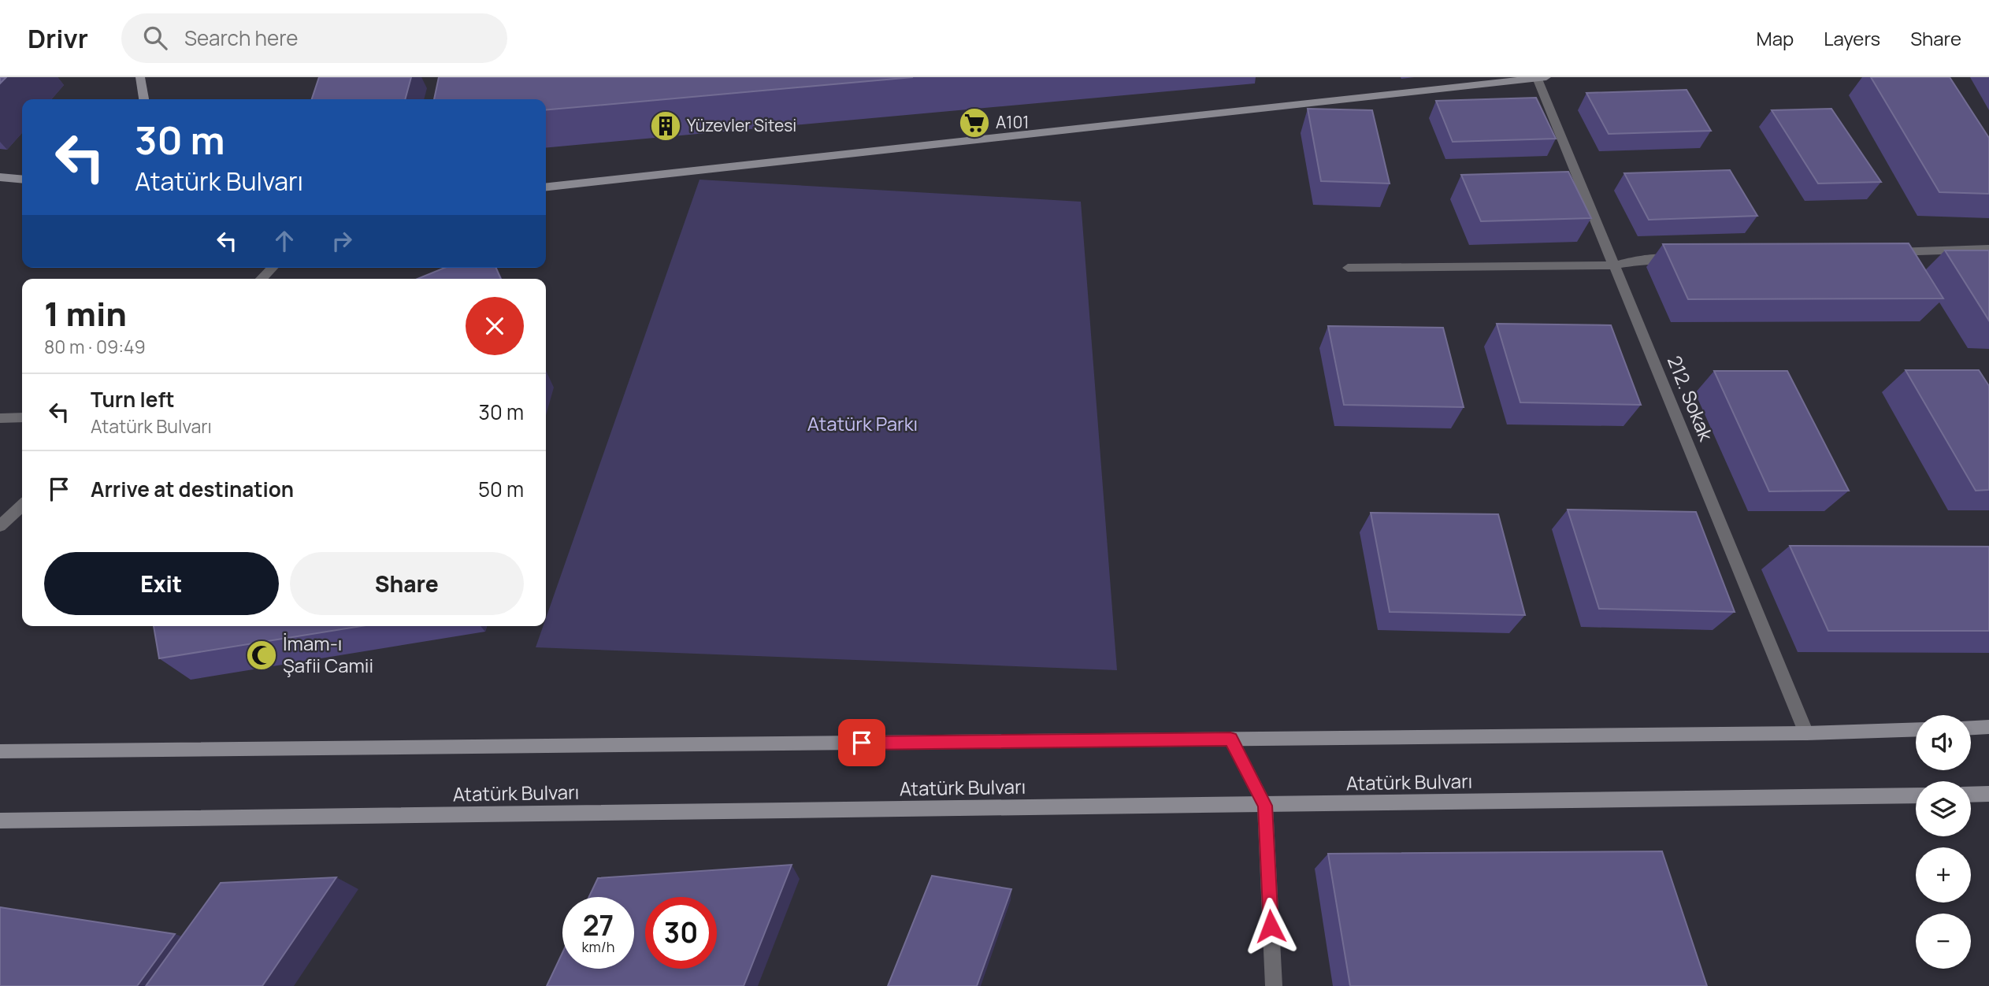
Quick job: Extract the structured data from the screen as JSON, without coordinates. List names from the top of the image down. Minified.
{"streets":{"main road":["Atatürk Bulvarı"],"street":["212. Sokak"]},"parks":["Atatürk Parkı"],"places":{"supermarket":["A101"],"building":["Yüzevler Sitesi"],"mosque":["İmam-ı Şafii Camii"]},"page":{"header":"Drivr","search":"Search here","nav":["Map","Layers","Share"],"turn":["30 m","Atatürk Bulvarı"],"heading":["1 min","80 m · 09:49"],"list":[{"name":"Turn left","note":"Atatürk Bulvarı","value":"30 m"},{"name":"Arrive at destination","value":"50 m"}],"buttons":["Exit","Share"],"map_buttons":["+","−"],"speed":"27 km/h","limit":"30"}}
